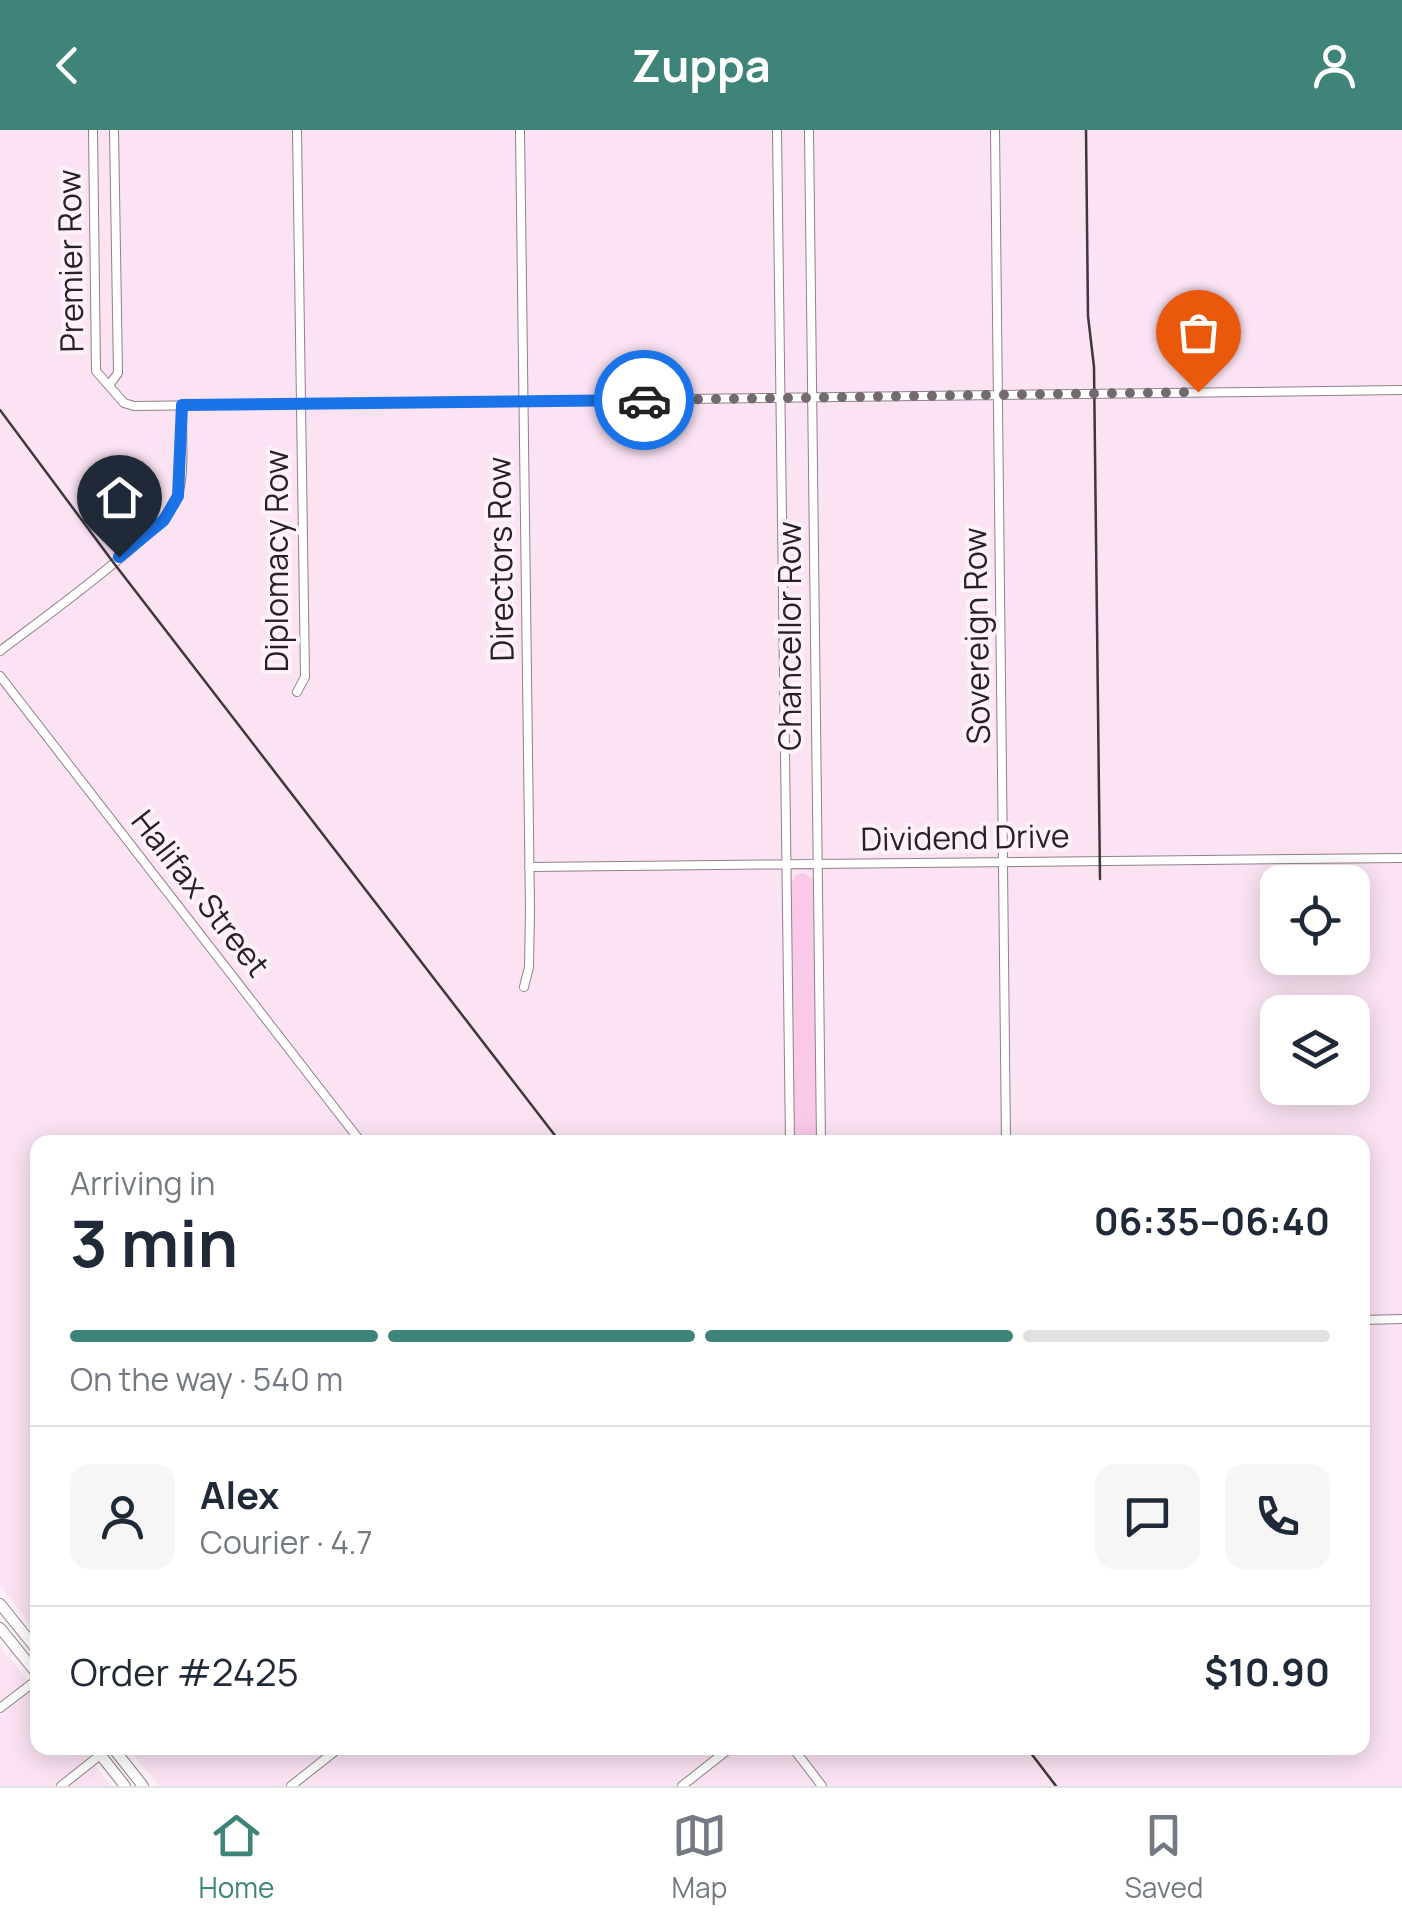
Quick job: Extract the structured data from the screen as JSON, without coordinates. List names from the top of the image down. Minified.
{"streets":{"street":["Premier Row","Directors Row","Diplomacy Row","Chancellor Row","Sovereign Row","Dividend Drive","Halifax Street"]},"crossings":[["Directors Row","Dividend Drive"],["Chancellor Row","Dividend Drive"],["Sovereign Row","Dividend Drive"]],"page":{"header":"Zuppa","heading":["3 min","Arriving in","06:35–06:40"],"panel":["Alex","Courier · 4.7","Order #2425","$10.90"],"bar":"On the way · 540 m","tabs":["Home","Map","Saved"]}}
